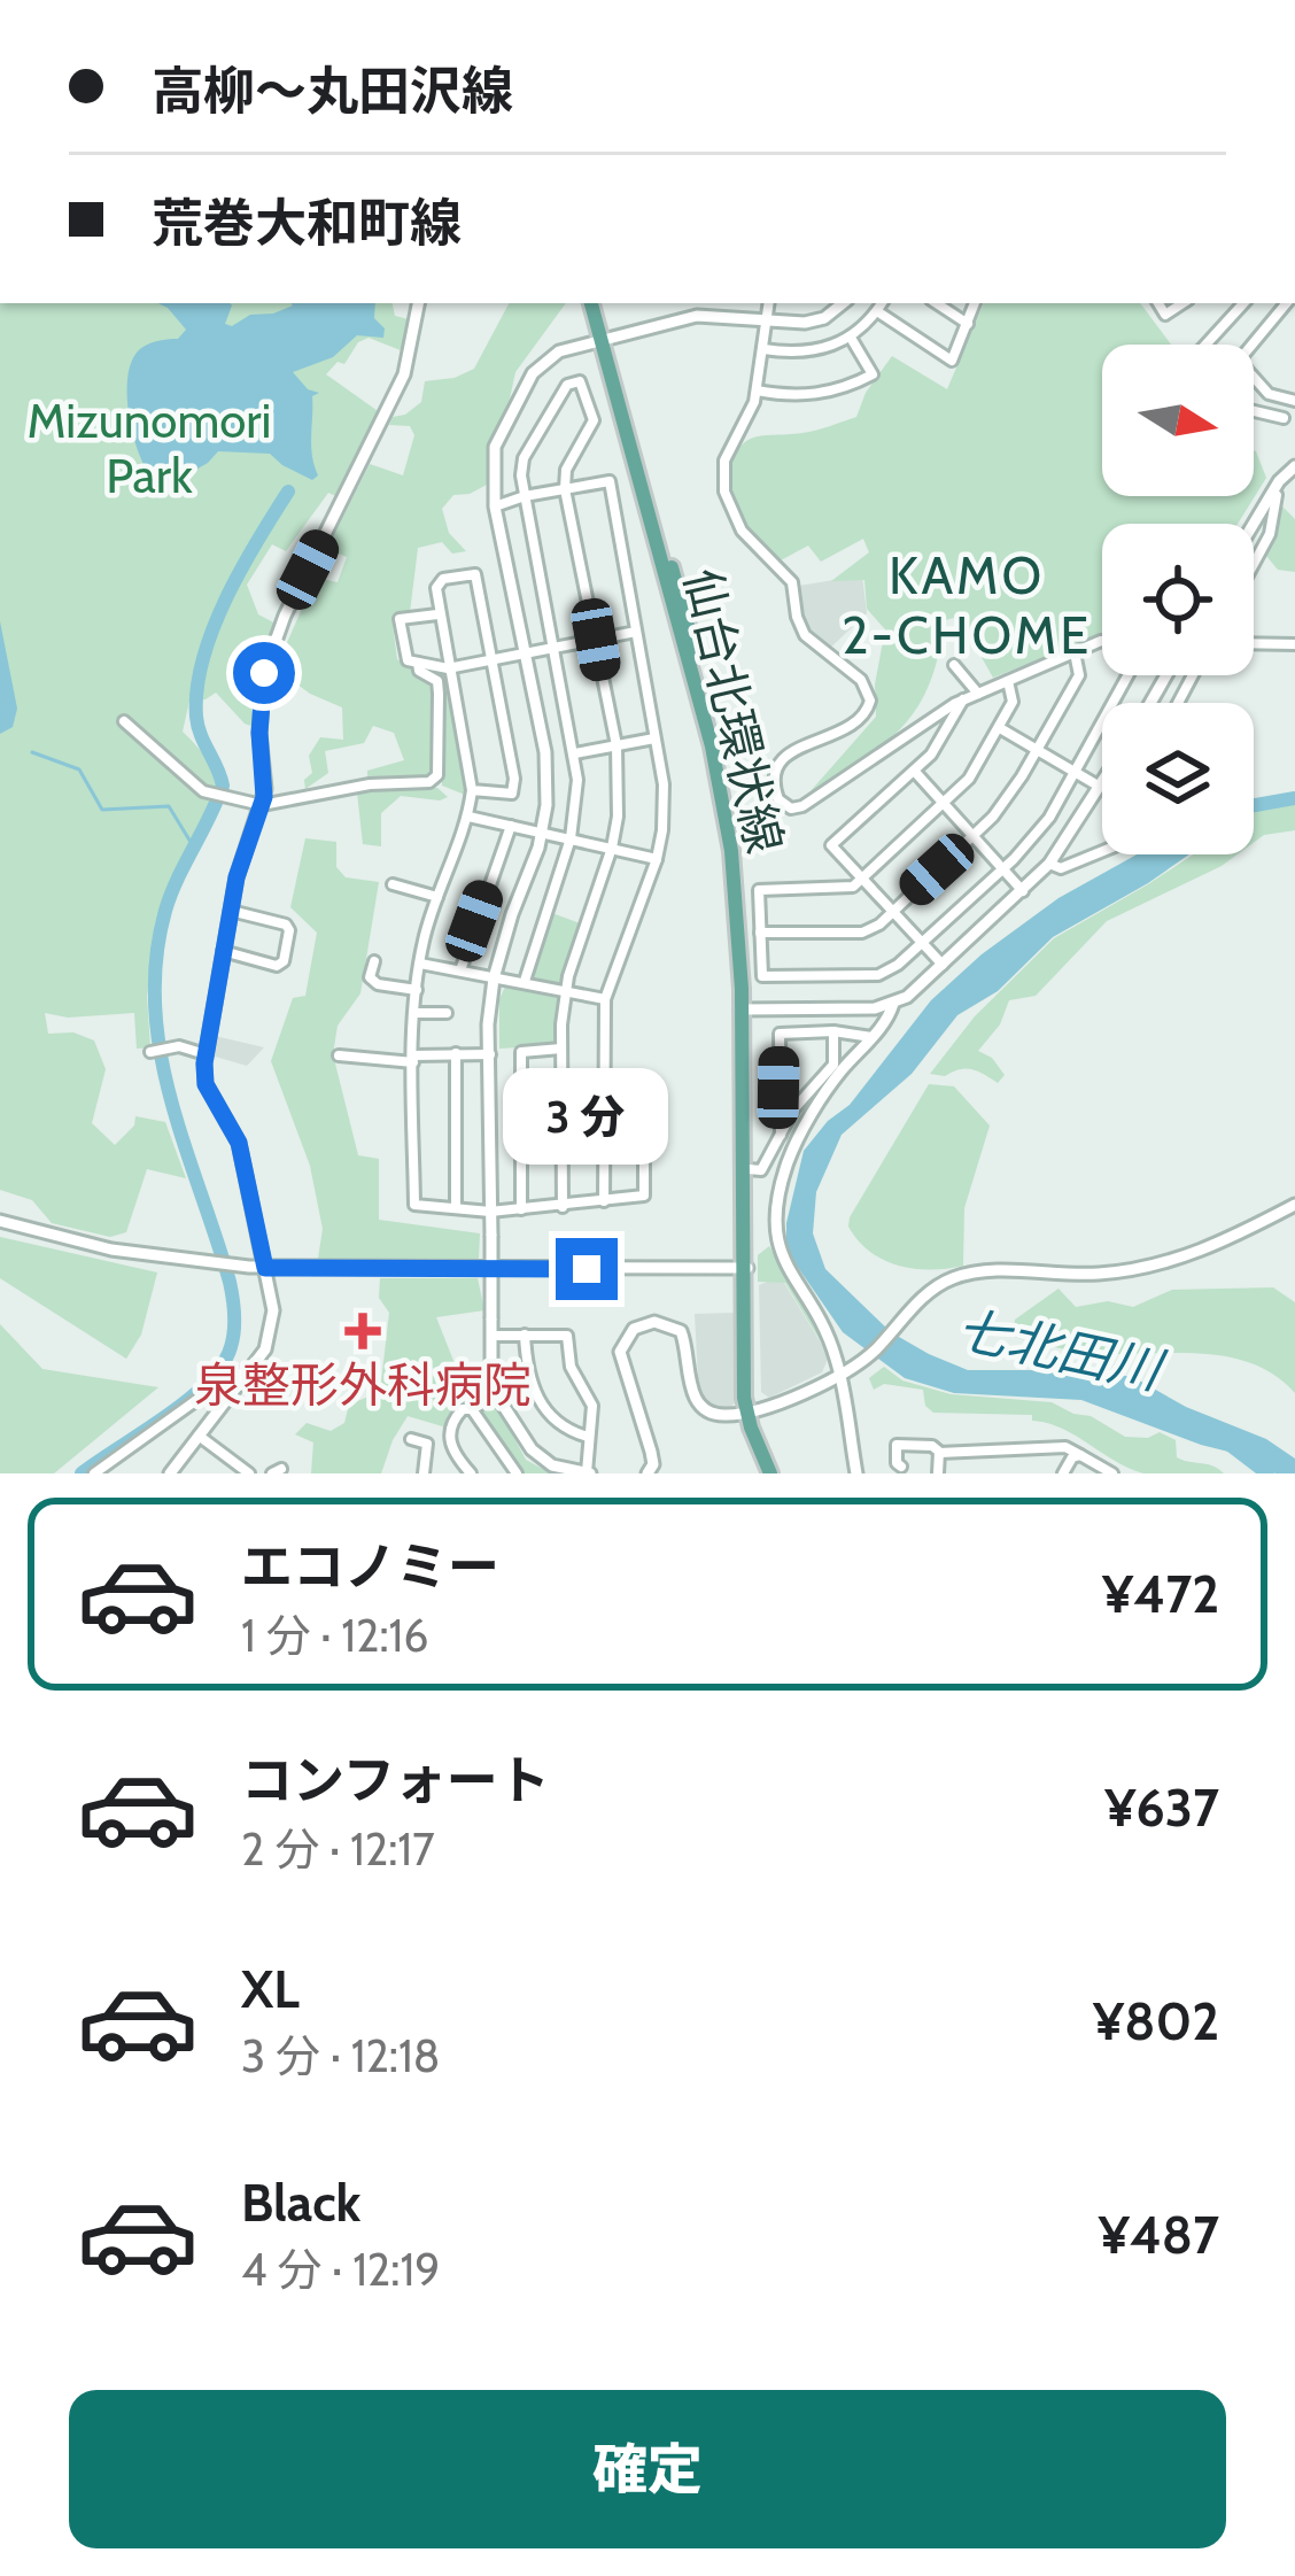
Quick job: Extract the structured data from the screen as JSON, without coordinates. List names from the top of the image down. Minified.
{"streets":{"main road":["仙台北環状線"]},"districts":["KAMO 2-CHOME"],"water":["七北田川"],"parks":["Mizunomori Park"],"places":{"health":["泉整形外科病院"]},"north":"right","page":{"banner":["高柳～丸田沢線","荒巻大和町線"],"bubble":"3 分","list":[{"name":"エコノミー","note":"1 分 · 12:16","value":"¥472"},{"name":"コンフォート","note":"2 分 · 12:17","value":"¥637"},{"name":"XL","note":"3 分 · 12:18","value":"¥802"},{"name":"Black","note":"4 分 · 12:19","value":"¥487"}],"buttons":"確定"}}
